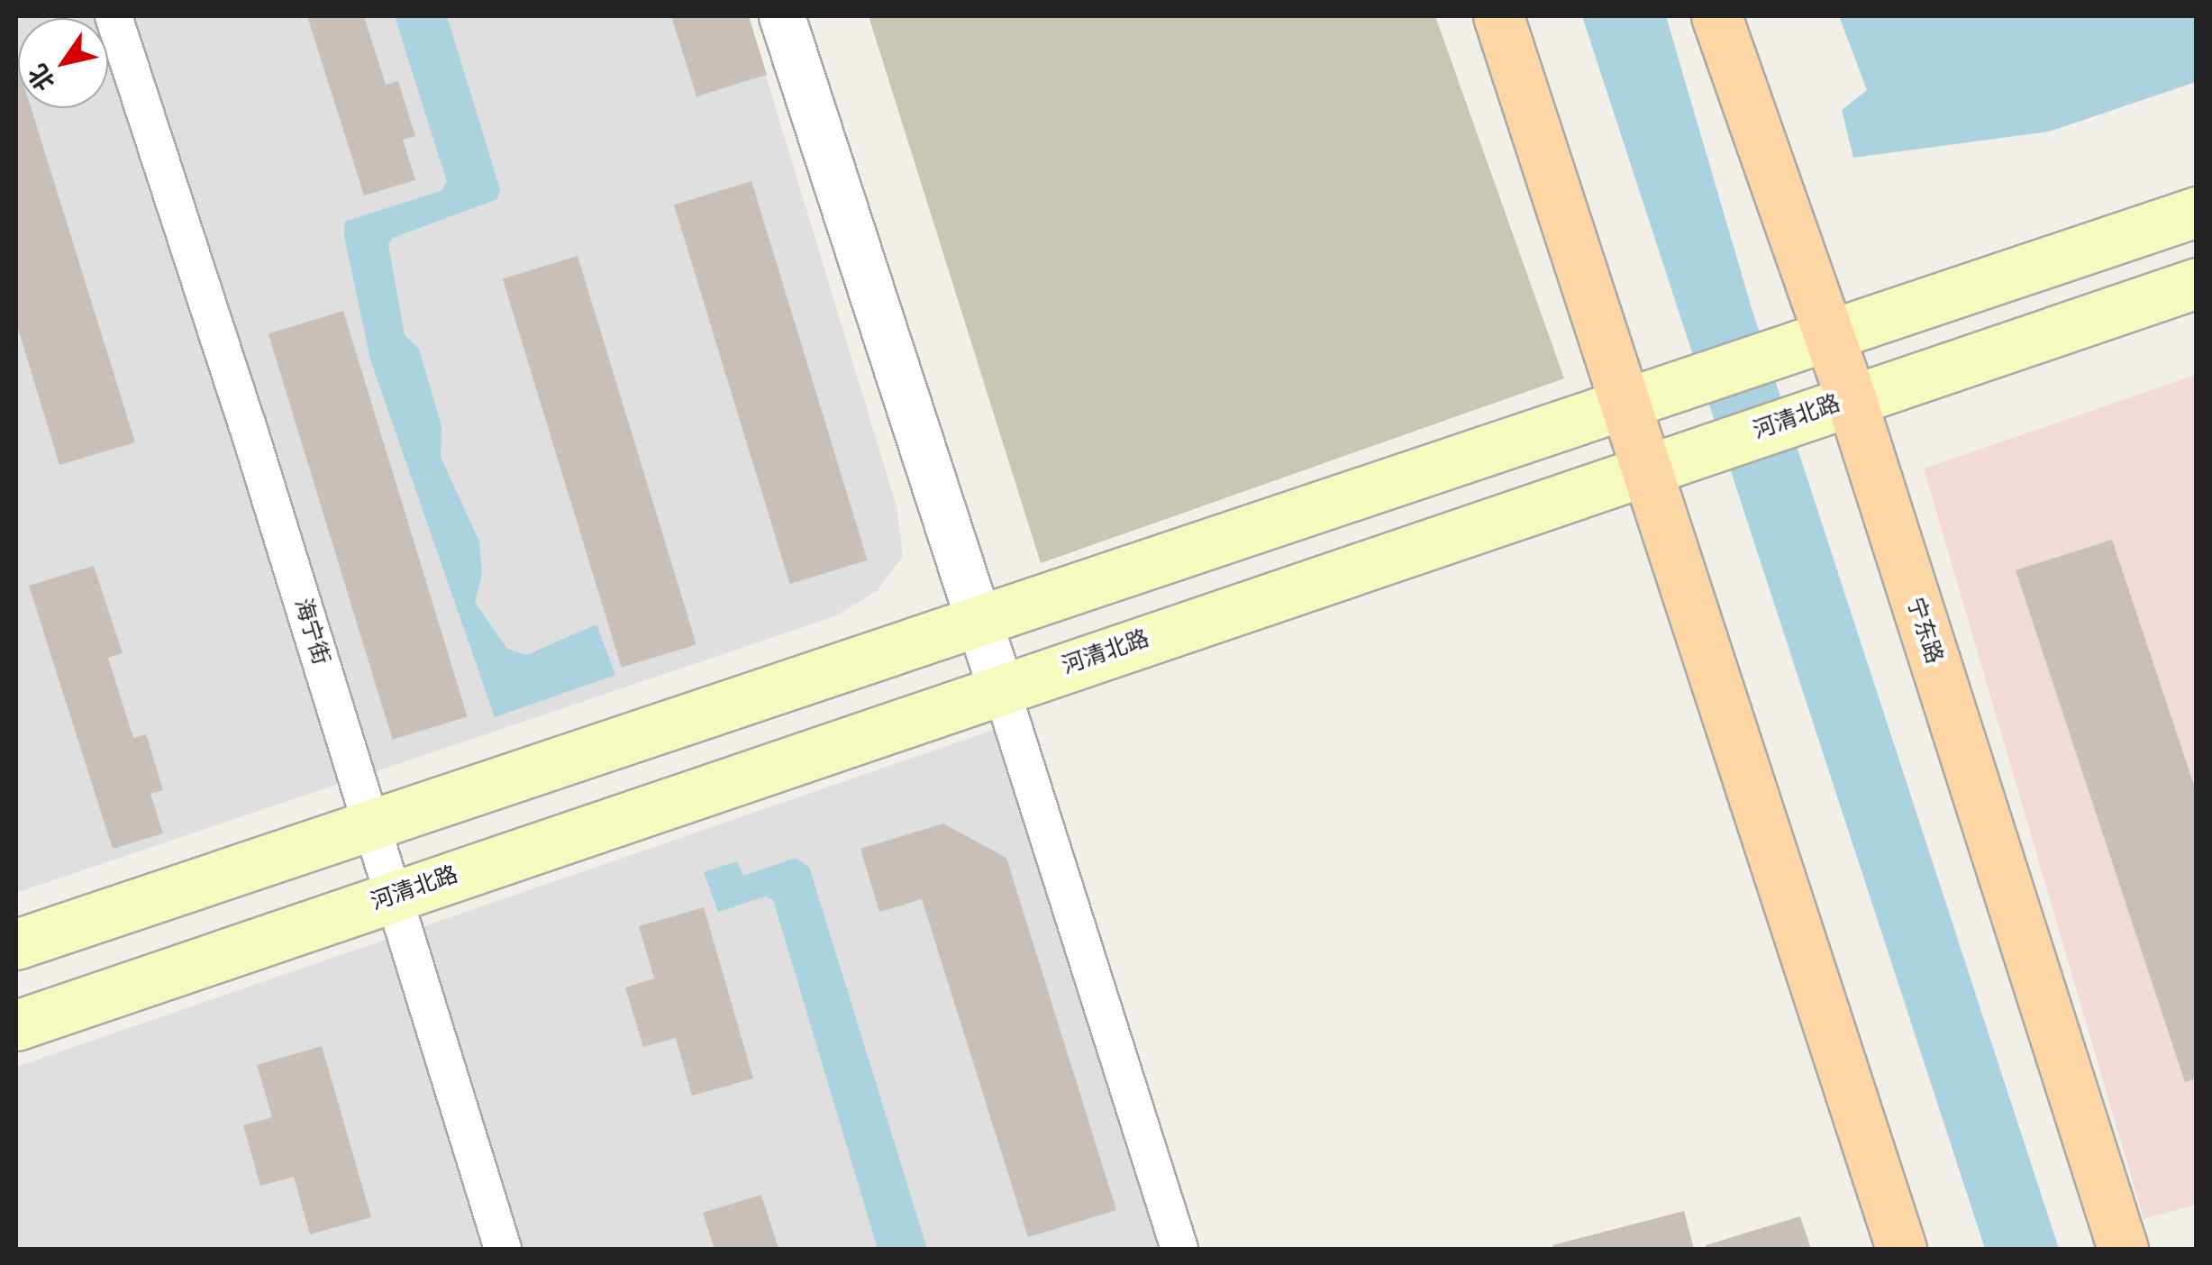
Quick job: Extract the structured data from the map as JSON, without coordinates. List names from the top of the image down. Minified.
{"streets":{"main road":["河清北路","宁东路"],"street":["海宁街"]},"crossings":[["河清北路","宁东路"],["河清北路","海宁街"]],"north":"bottom left"}
